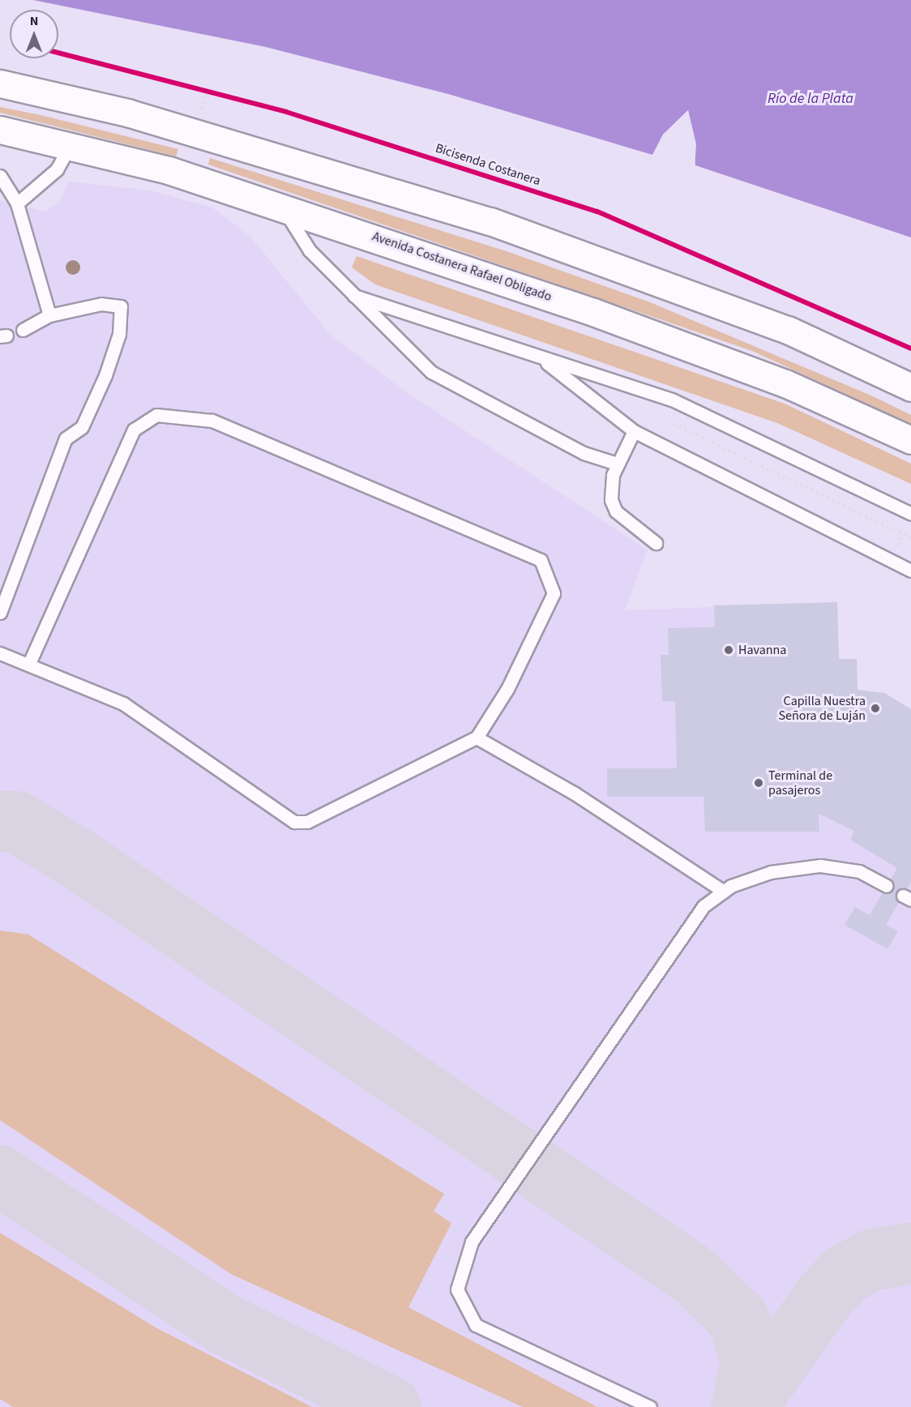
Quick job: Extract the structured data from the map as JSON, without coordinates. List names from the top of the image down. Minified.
{"streets":{"main road":["Avenida Costanera Rafael Obligado"],"cycle path":["Bicisenda Costanera"]},"water":["Río de la Plata"],"places":["Havanna","Capilla Nuestra Señora de Luján","Terminal de pasajeros"],"north":"top"}
